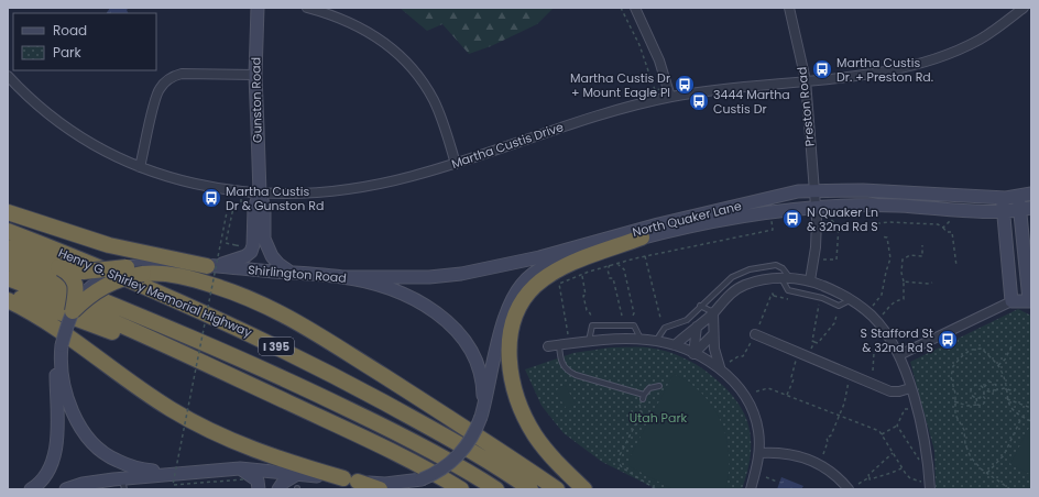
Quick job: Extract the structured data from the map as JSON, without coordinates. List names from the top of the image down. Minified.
{"streets":{"highway":["Henry G. Shirley Memorial Highway","I 395"],"main road":["Gunston Road","North Quaker Lane","Shirlington Road"],"street":["Preston Road","Martha Custis Drive"]},"crossings":[["Gunston Road","Martha Custis Drive"],["Gunston Road","Shirlington Road"],["Preston Road","Martha Custis Drive"],["Preston Road","North Quaker Lane"],["North Quaker Lane","Shirlington Road"]],"parks":["Utah Park"],"places":{"bus stop":["Martha Custis Dr. + Preston Rd.","Martha Custis Dr + Mount Eagle Pl","3444 Martha Custis Dr","Martha Custis Dr & Gunston Rd","N Quaker Ln & 32nd Rd S","S Stafford St & 32nd Rd S"]},"legend":["Road","Park"]}
